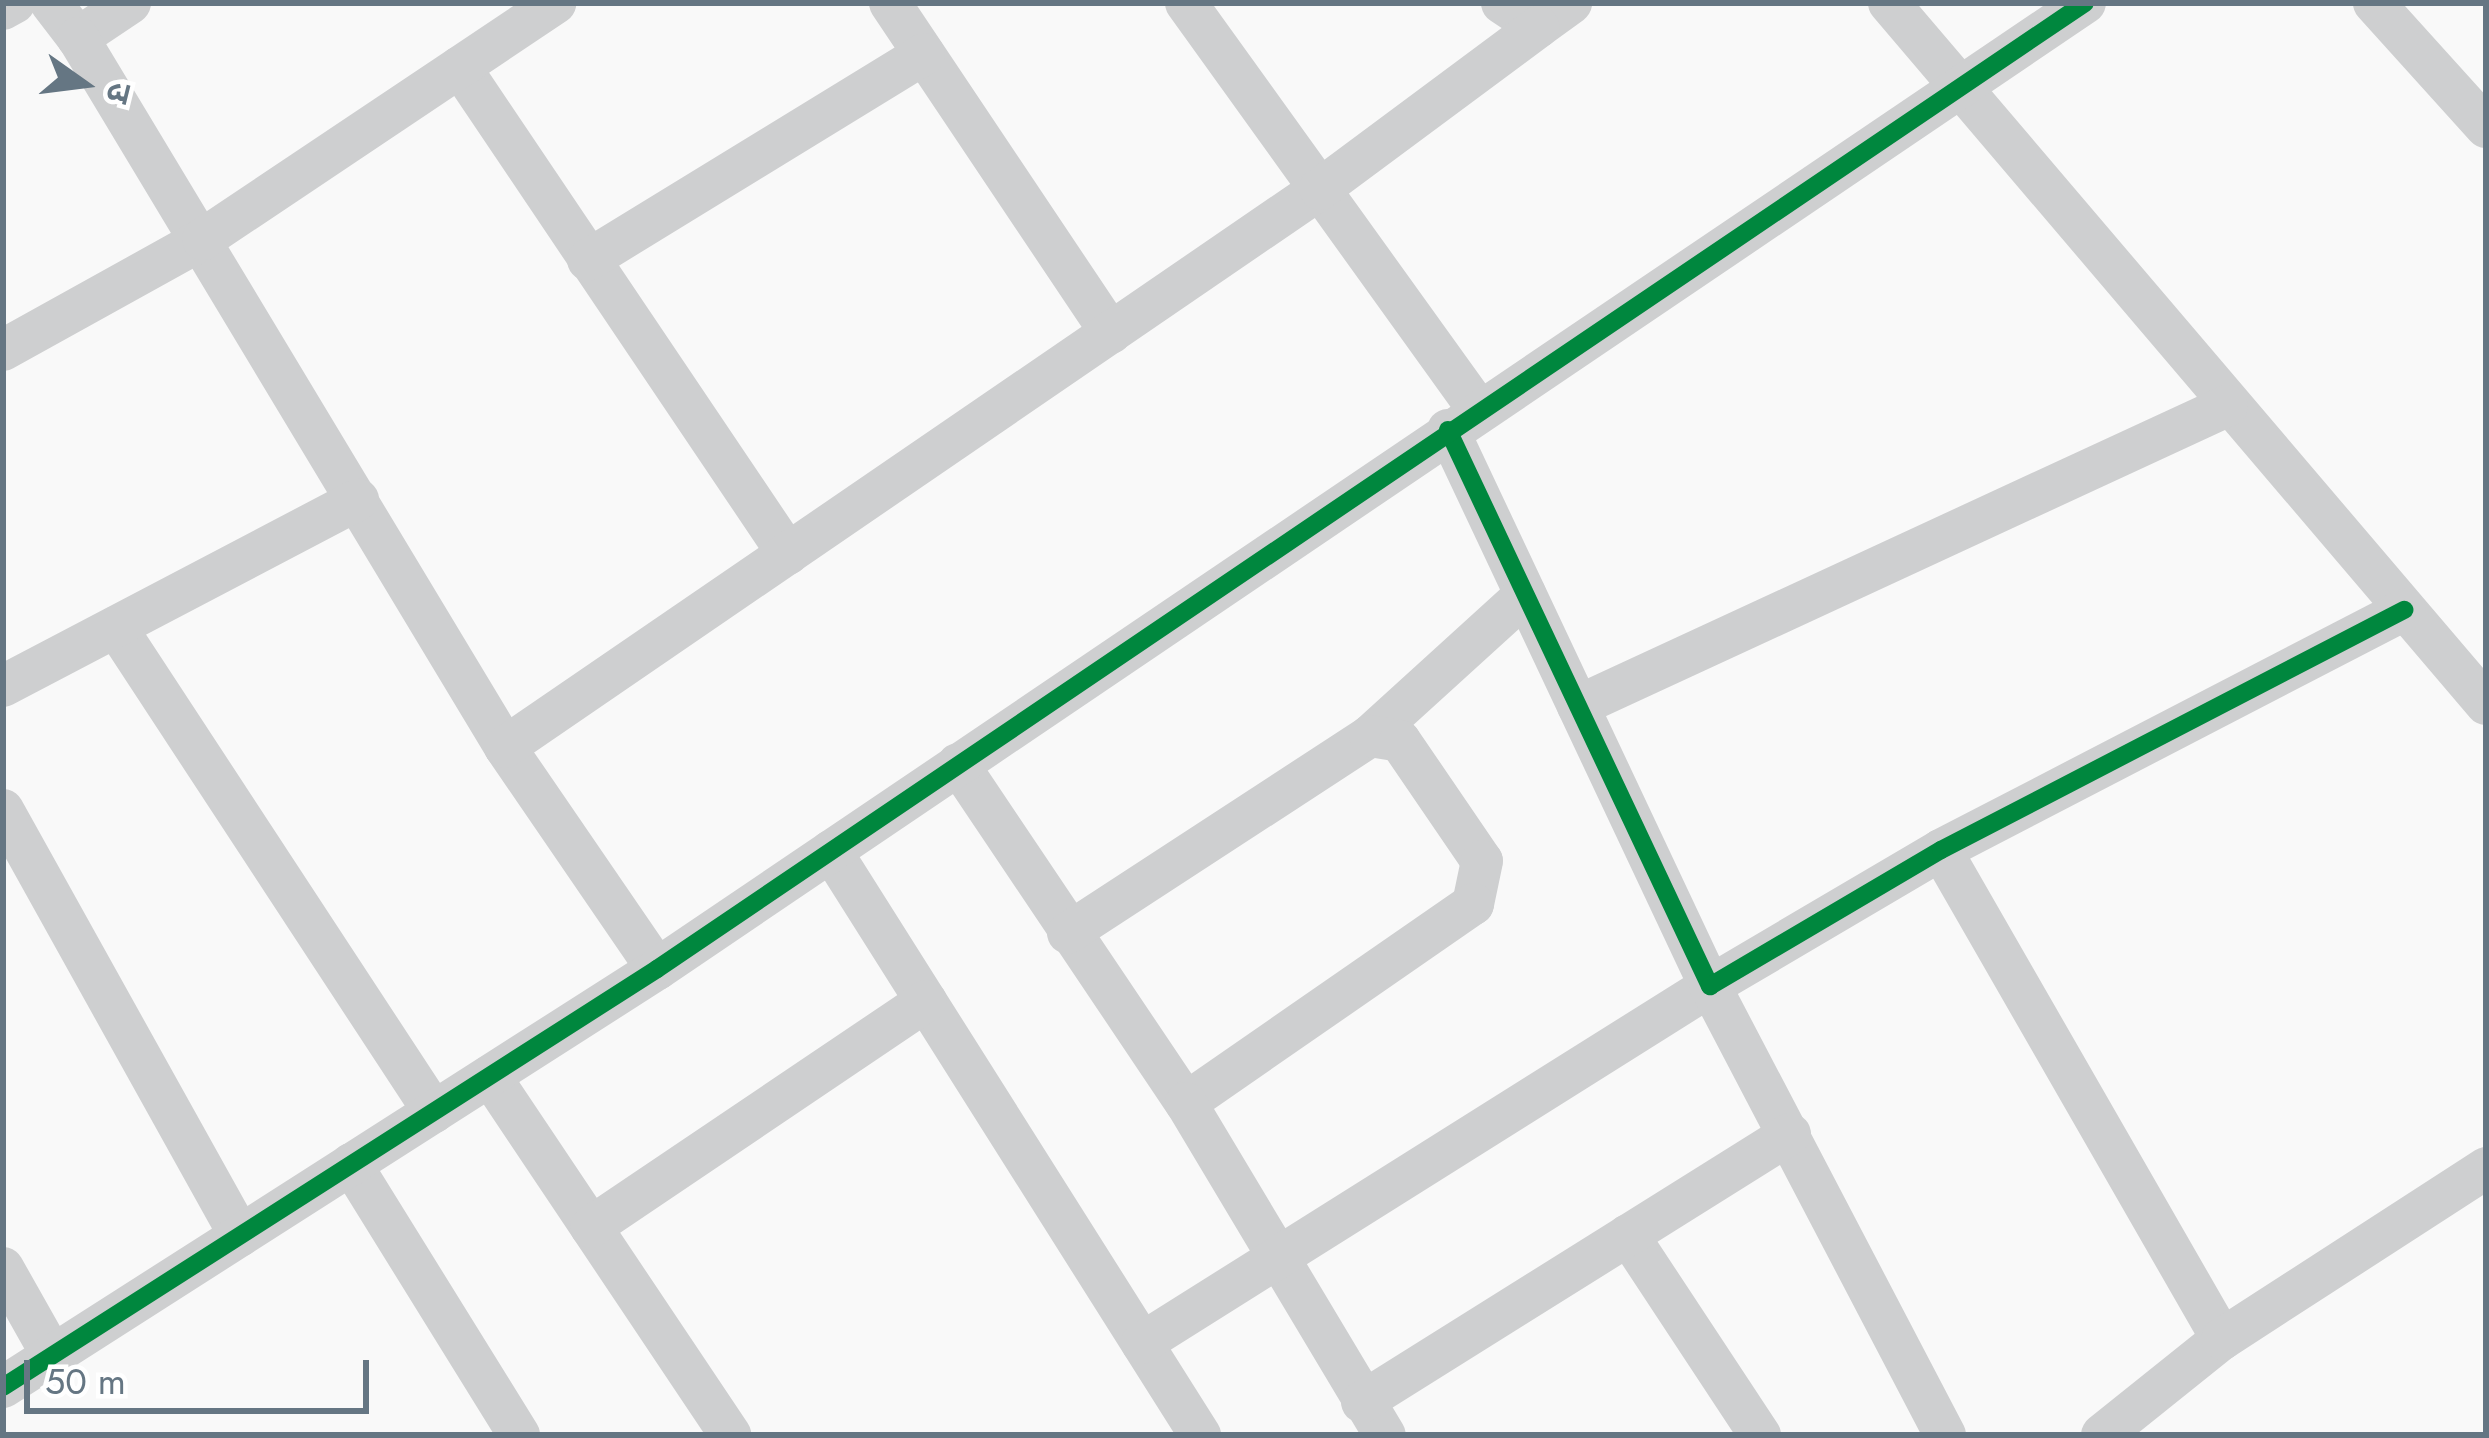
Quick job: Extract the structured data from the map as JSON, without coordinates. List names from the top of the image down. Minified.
{"scale_bar":"50 m","north":"right"}
